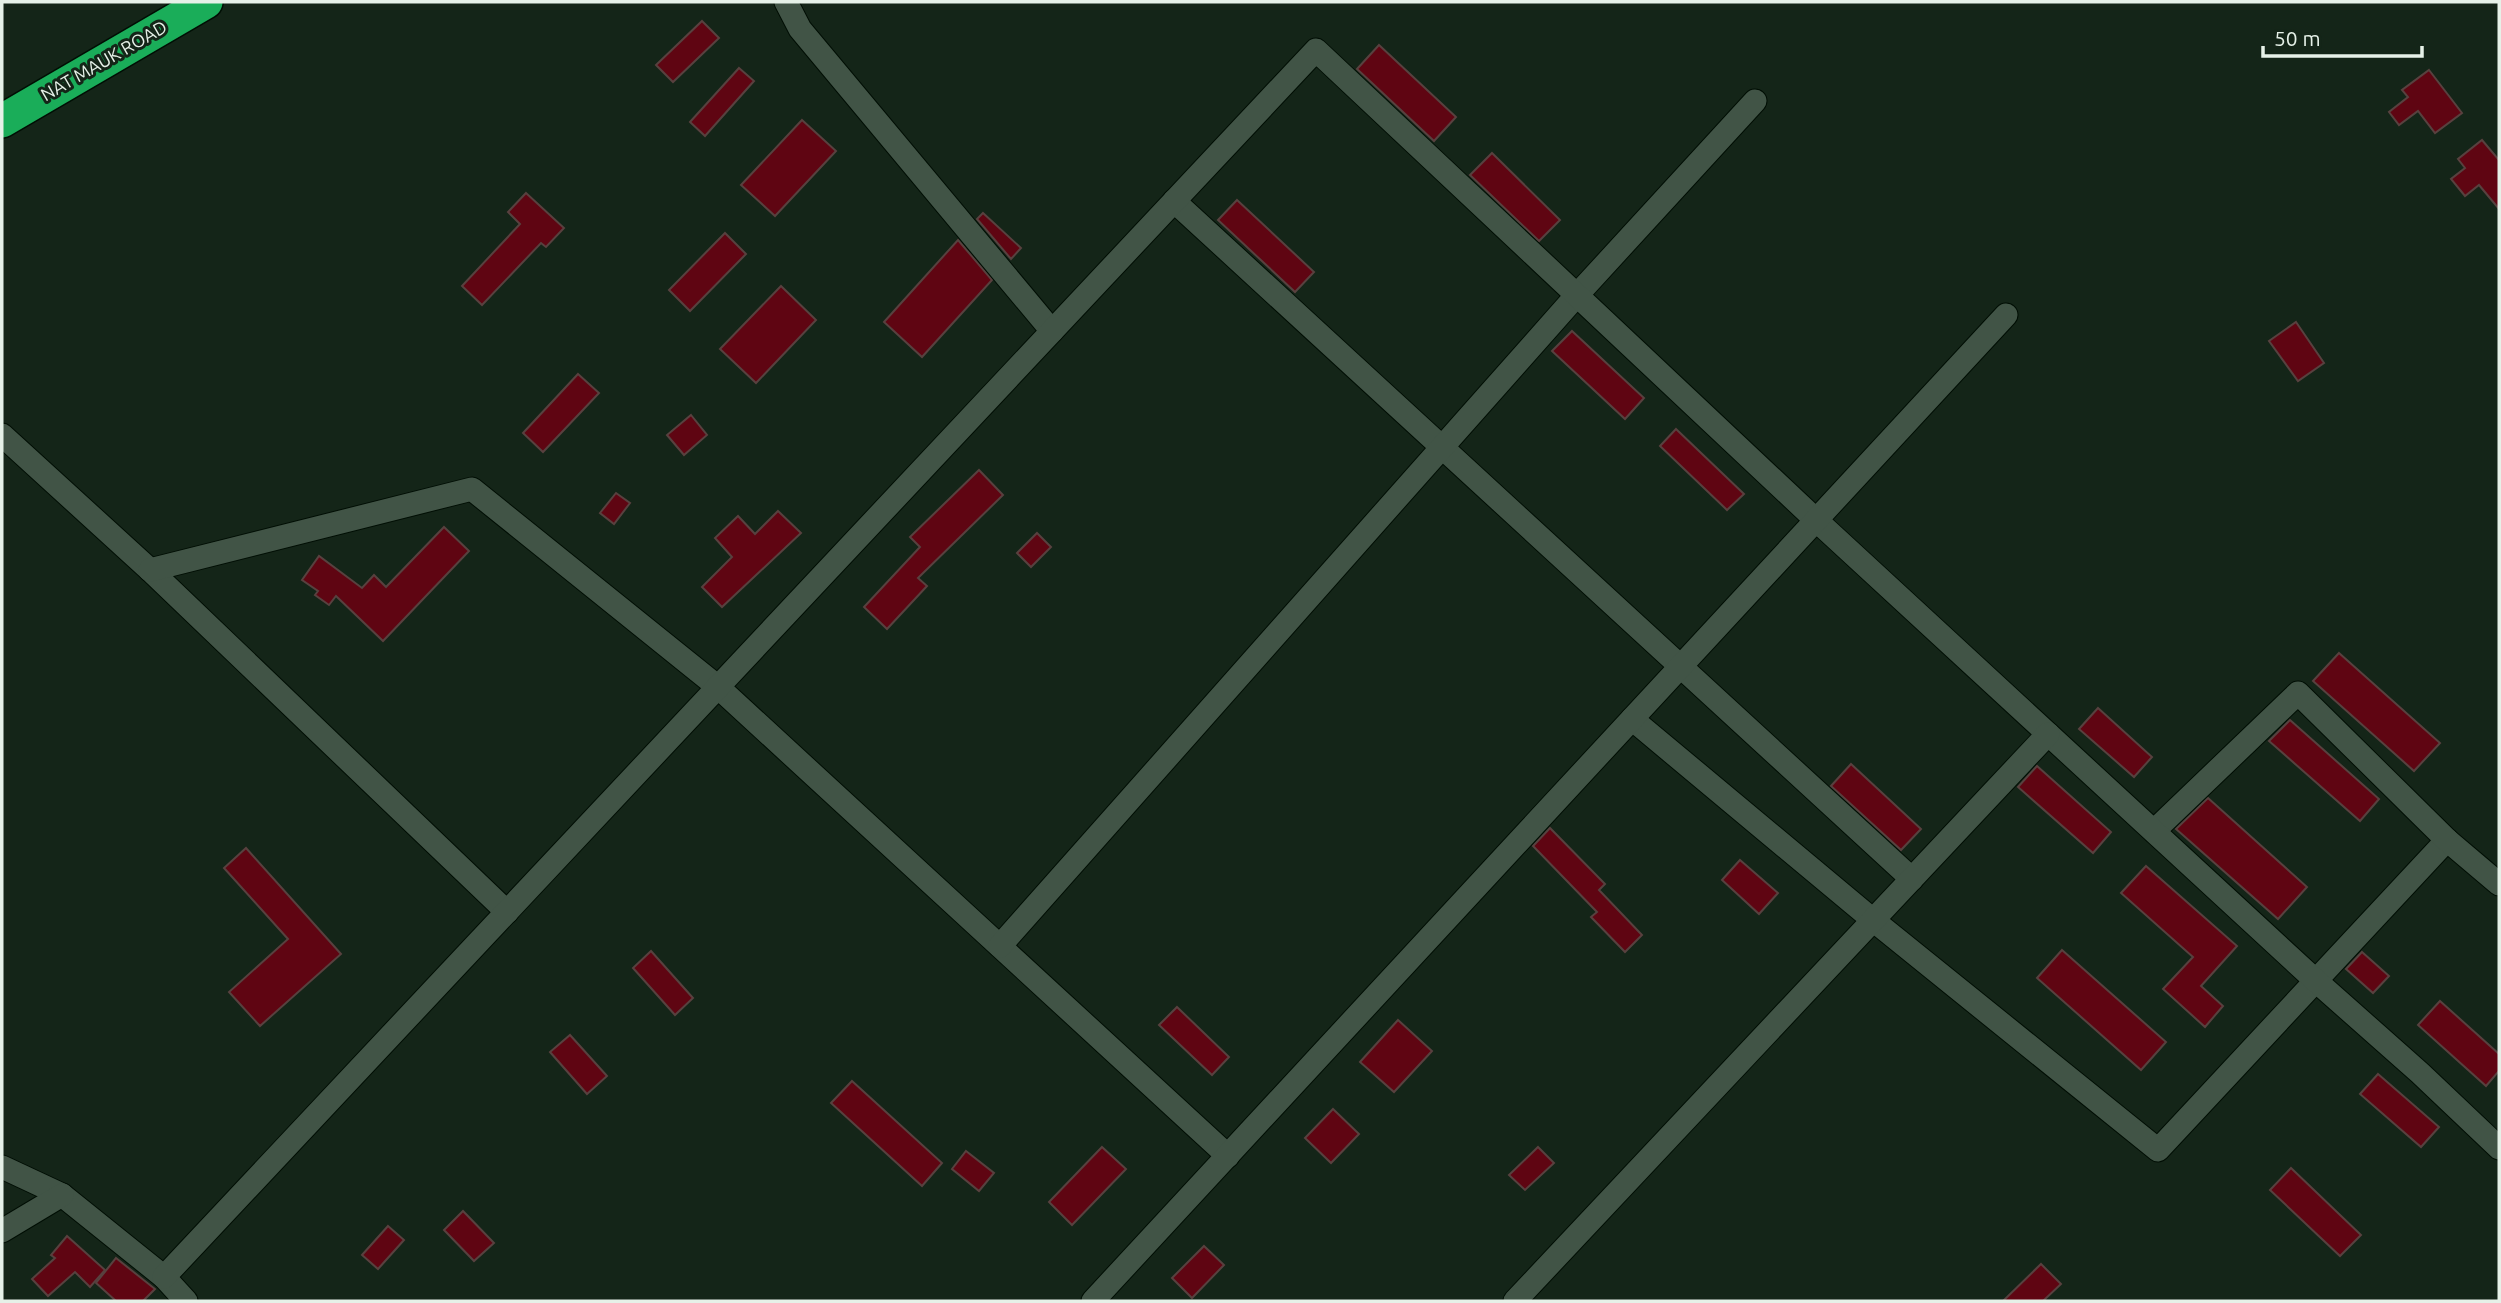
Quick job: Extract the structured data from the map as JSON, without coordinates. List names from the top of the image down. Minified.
{"streets":{"highway":["NAT MAUK ROAD"]},"scale_bar":"50 m"}
